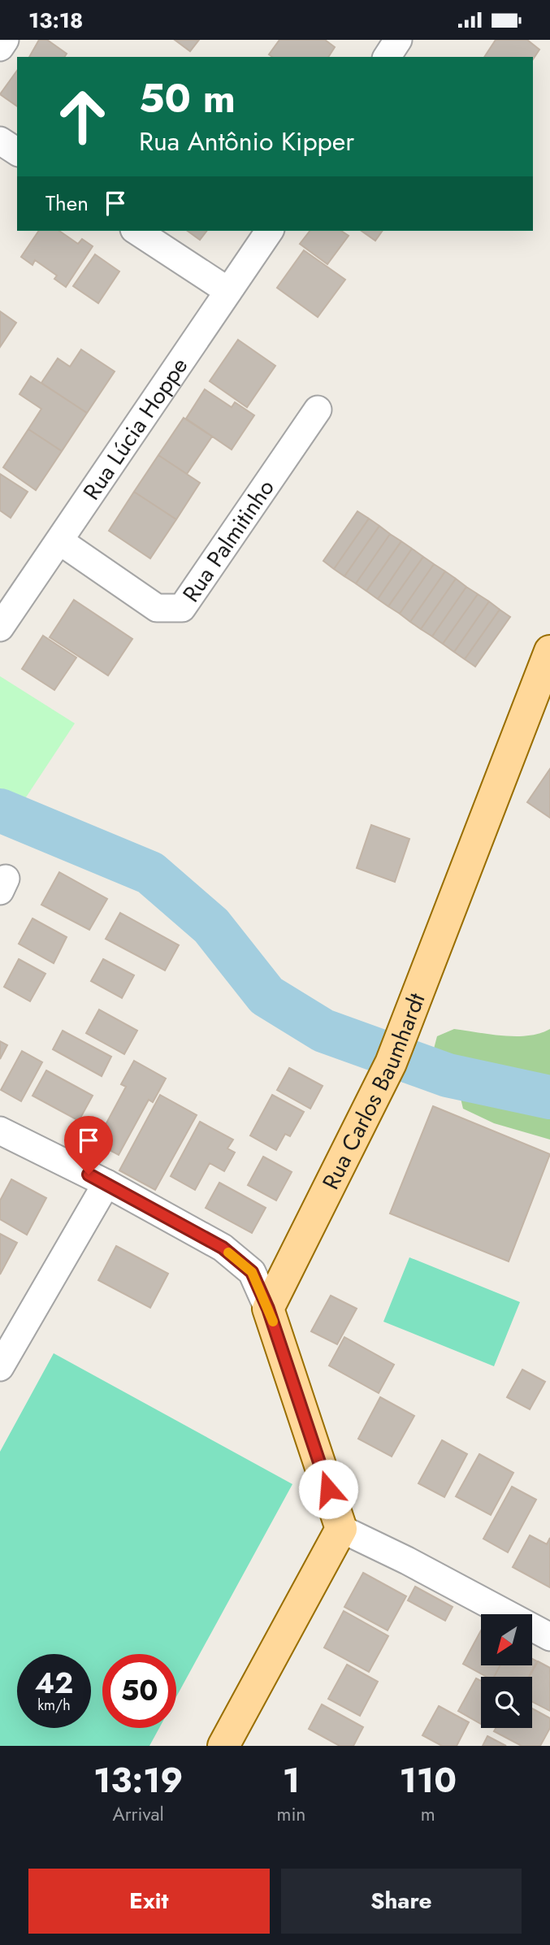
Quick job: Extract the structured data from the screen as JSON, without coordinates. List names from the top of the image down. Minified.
{"streets":{"main road":["Rua Carlos Baumhardt"],"street":["Rua Lúcia Hoppe","Rua Palmitinho"]},"crossings":[["Rua Lúcia Hoppe","Rua Palmitinho"]],"north":"bottom left","page":{"status":"13:18","turn":["50 m","Rua Antônio Kipper"],"then":"Then","speed":"42 km/h","limit":"50","eta":["13:19","Arrival","1","min","110","m"],"buttons":["Exit","Share"]}}
